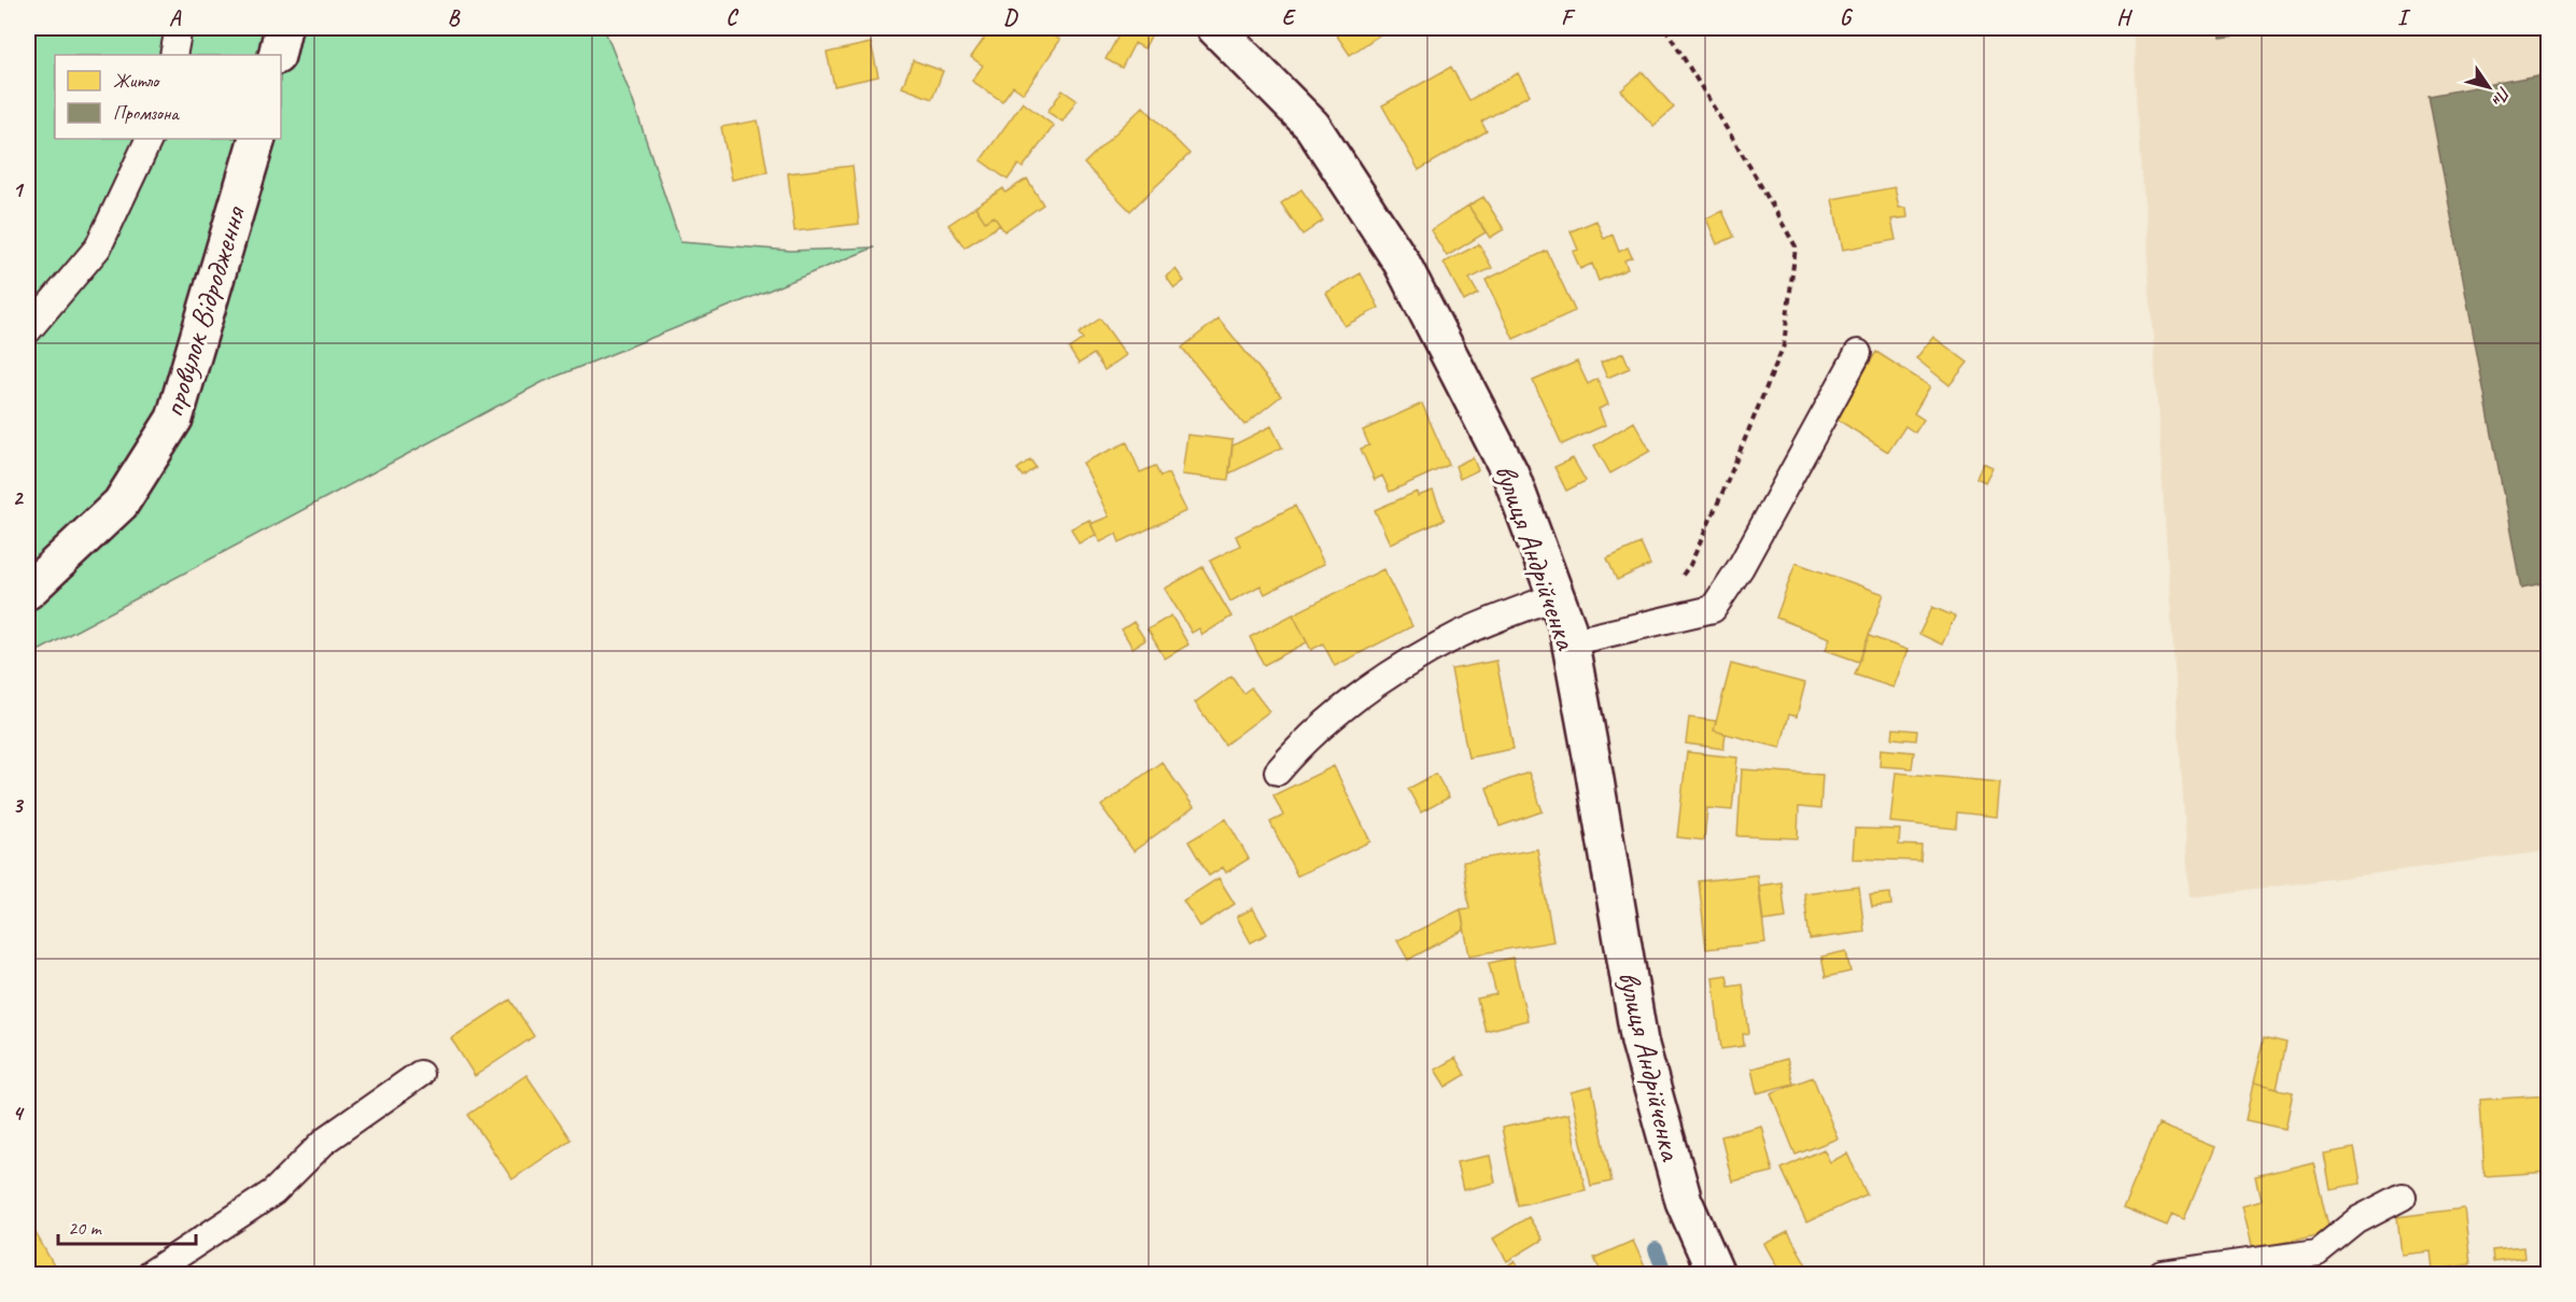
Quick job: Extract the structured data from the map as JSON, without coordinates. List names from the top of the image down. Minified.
{"streets":{"street":["провулок Відродження","вулиця Андрійченка"]},"legend":["Житло","Промзона"],"scale_bar":"20 m","north":"bottom right","grid":{"columns":["A","B","C","D","E","F","G","H","I"],"rows":["1","2","3","4"]}}
